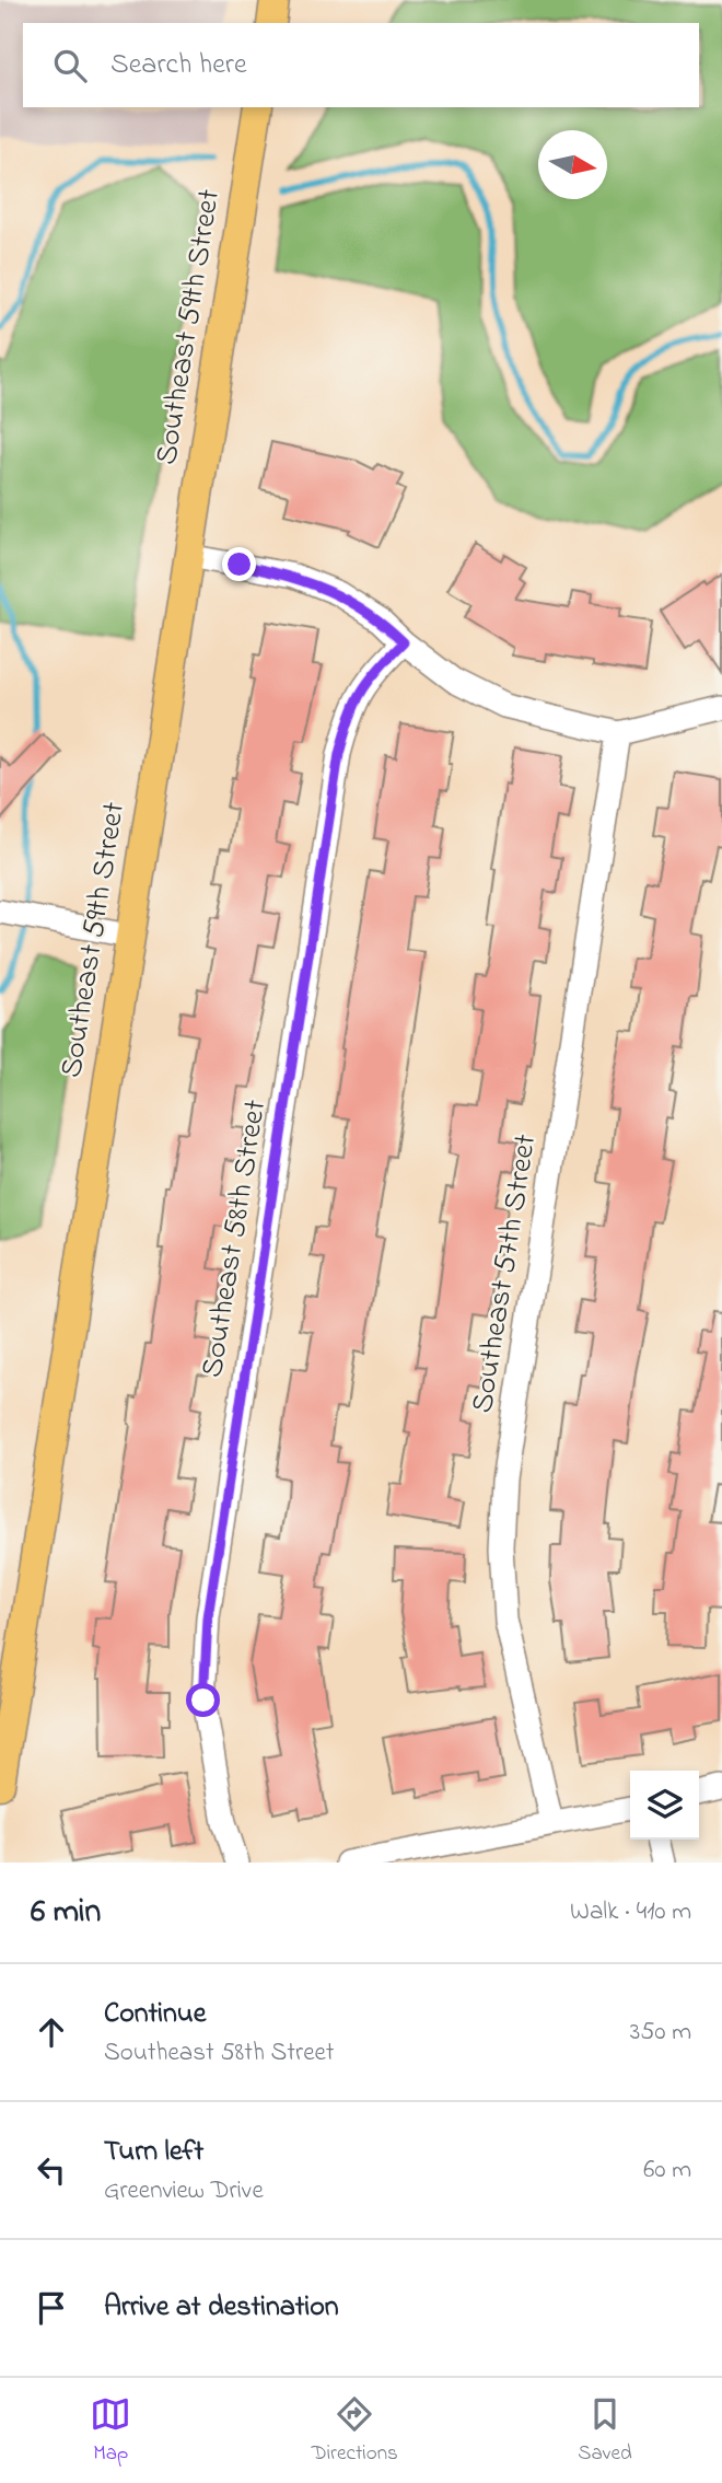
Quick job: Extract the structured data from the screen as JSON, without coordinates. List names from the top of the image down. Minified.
{"streets":{"main road":["Southeast 59th Street"],"street":["Southeast 58th Street","Southeast 57th Street"]},"north":"right","page":{"search":"Search here","heading":["6 min","Walk · 410 m"],"list":[["Continue","Southeast 58th Street","350 m"],["Turn left","Greenview Drive","60 m"],"Arrive at destination"],"nav":["Map","Directions","Saved"]}}
